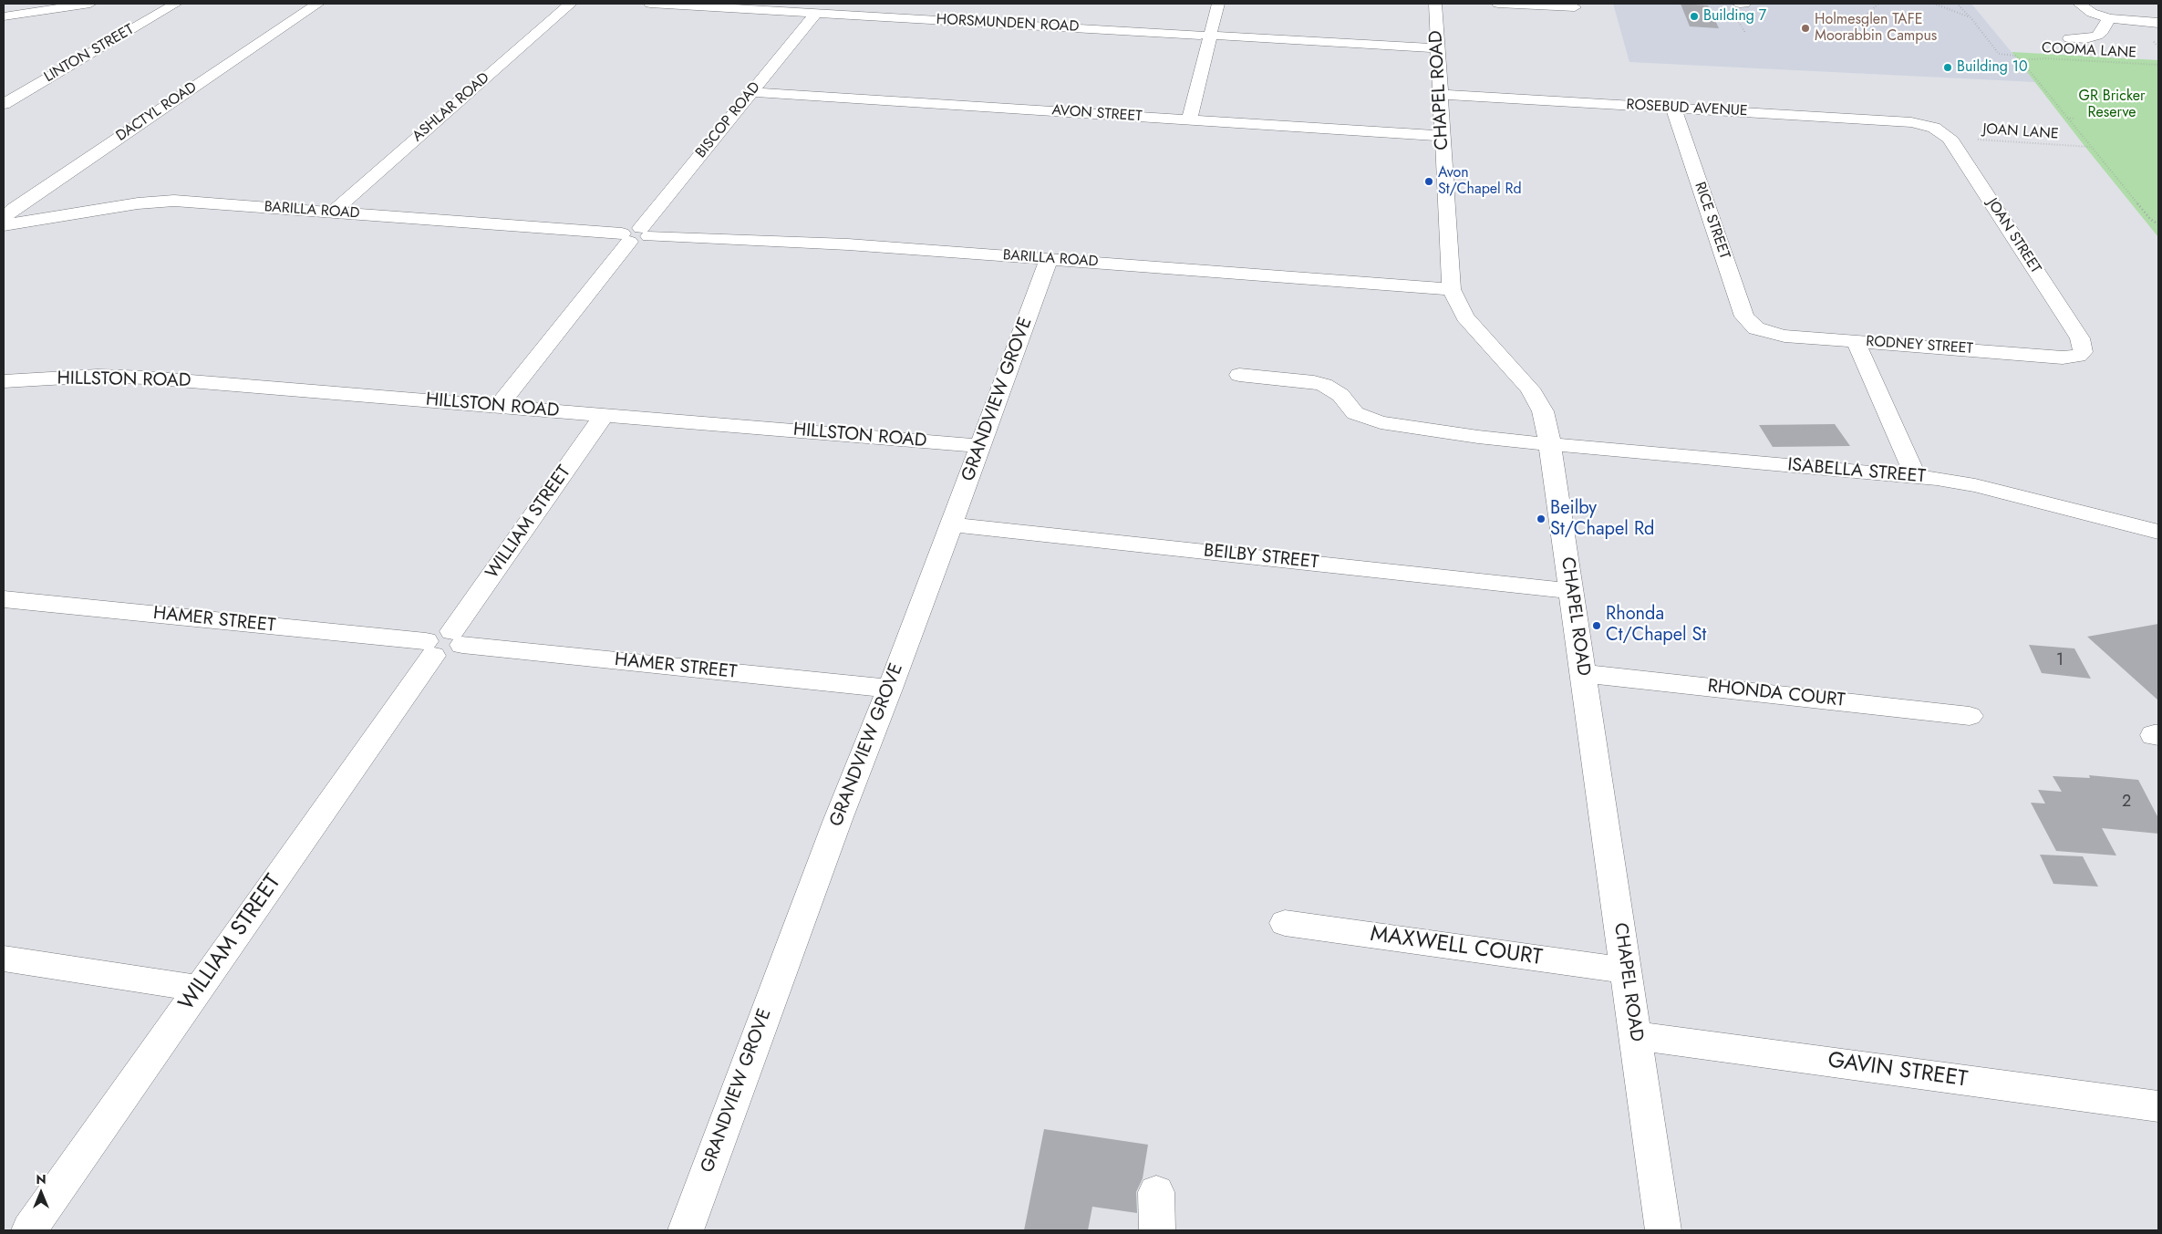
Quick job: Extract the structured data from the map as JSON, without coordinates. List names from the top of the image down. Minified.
{"streets":{"street":["HORSMUNDEN ROAD","LINTON STREET","CHAPEL ROAD","ASHLAR ROAD","ROSEBUD AVENUE","DACTYL ROAD","AVON STREET","BISCOP ROAD","BARILLA ROAD","RICE STREET","JOAN STREET","RODNEY STREET","HILLSTON ROAD","GRANDVIEW GROVE","ISABELLA STREET","WILLIAM STREET","BEILBY STREET","HAMER STREET","RHONDA COURT","MAXWELL COURT","GAVIN STREET"],"path":["COOMA LANE","JOAN LANE"]},"crossings":[["HORSMUNDEN ROAD","CHAPEL ROAD"],["HORSMUNDEN ROAD","BISCOP ROAD"],["COOMA LANE","JOAN LANE"],["CHAPEL ROAD","ROSEBUD AVENUE"],["CHAPEL ROAD","AVON STREET"],["CHAPEL ROAD","BARILLA ROAD"],["CHAPEL ROAD","ISABELLA STREET"],["CHAPEL ROAD","BEILBY STREET"],["CHAPEL ROAD","RHONDA COURT"],["CHAPEL ROAD","MAXWELL COURT"],["CHAPEL ROAD","GAVIN STREET"],["ASHLAR ROAD","BARILLA ROAD"],["ROSEBUD AVENUE","RICE STREET"],["ROSEBUD AVENUE","JOAN STREET"],["DACTYL ROAD","BARILLA ROAD"],["AVON STREET","BISCOP ROAD"],["BISCOP ROAD","BARILLA ROAD"],["BISCOP ROAD","HILLSTON ROAD"],["JOAN LANE","JOAN STREET"],["BARILLA ROAD","GRANDVIEW GROVE"],["RICE STREET","RODNEY STREET"],["JOAN STREET","RODNEY STREET"],["HILLSTON ROAD","GRANDVIEW GROVE"],["HILLSTON ROAD","WILLIAM STREET"],["GRANDVIEW GROVE","BEILBY STREET"],["GRANDVIEW GROVE","HAMER STREET"],["WILLIAM STREET","HAMER STREET"]],"parks":["GR Bricker Reserve"],"places":["Building 7","Holmesglen TAFE Moorabbin Campus","Building 10","Avon St/Chapel Rd","Beilby St/Chapel Rd","Rhonda Ct/Chapel St"],"house_numbers":["1","2"],"north":"top"}
